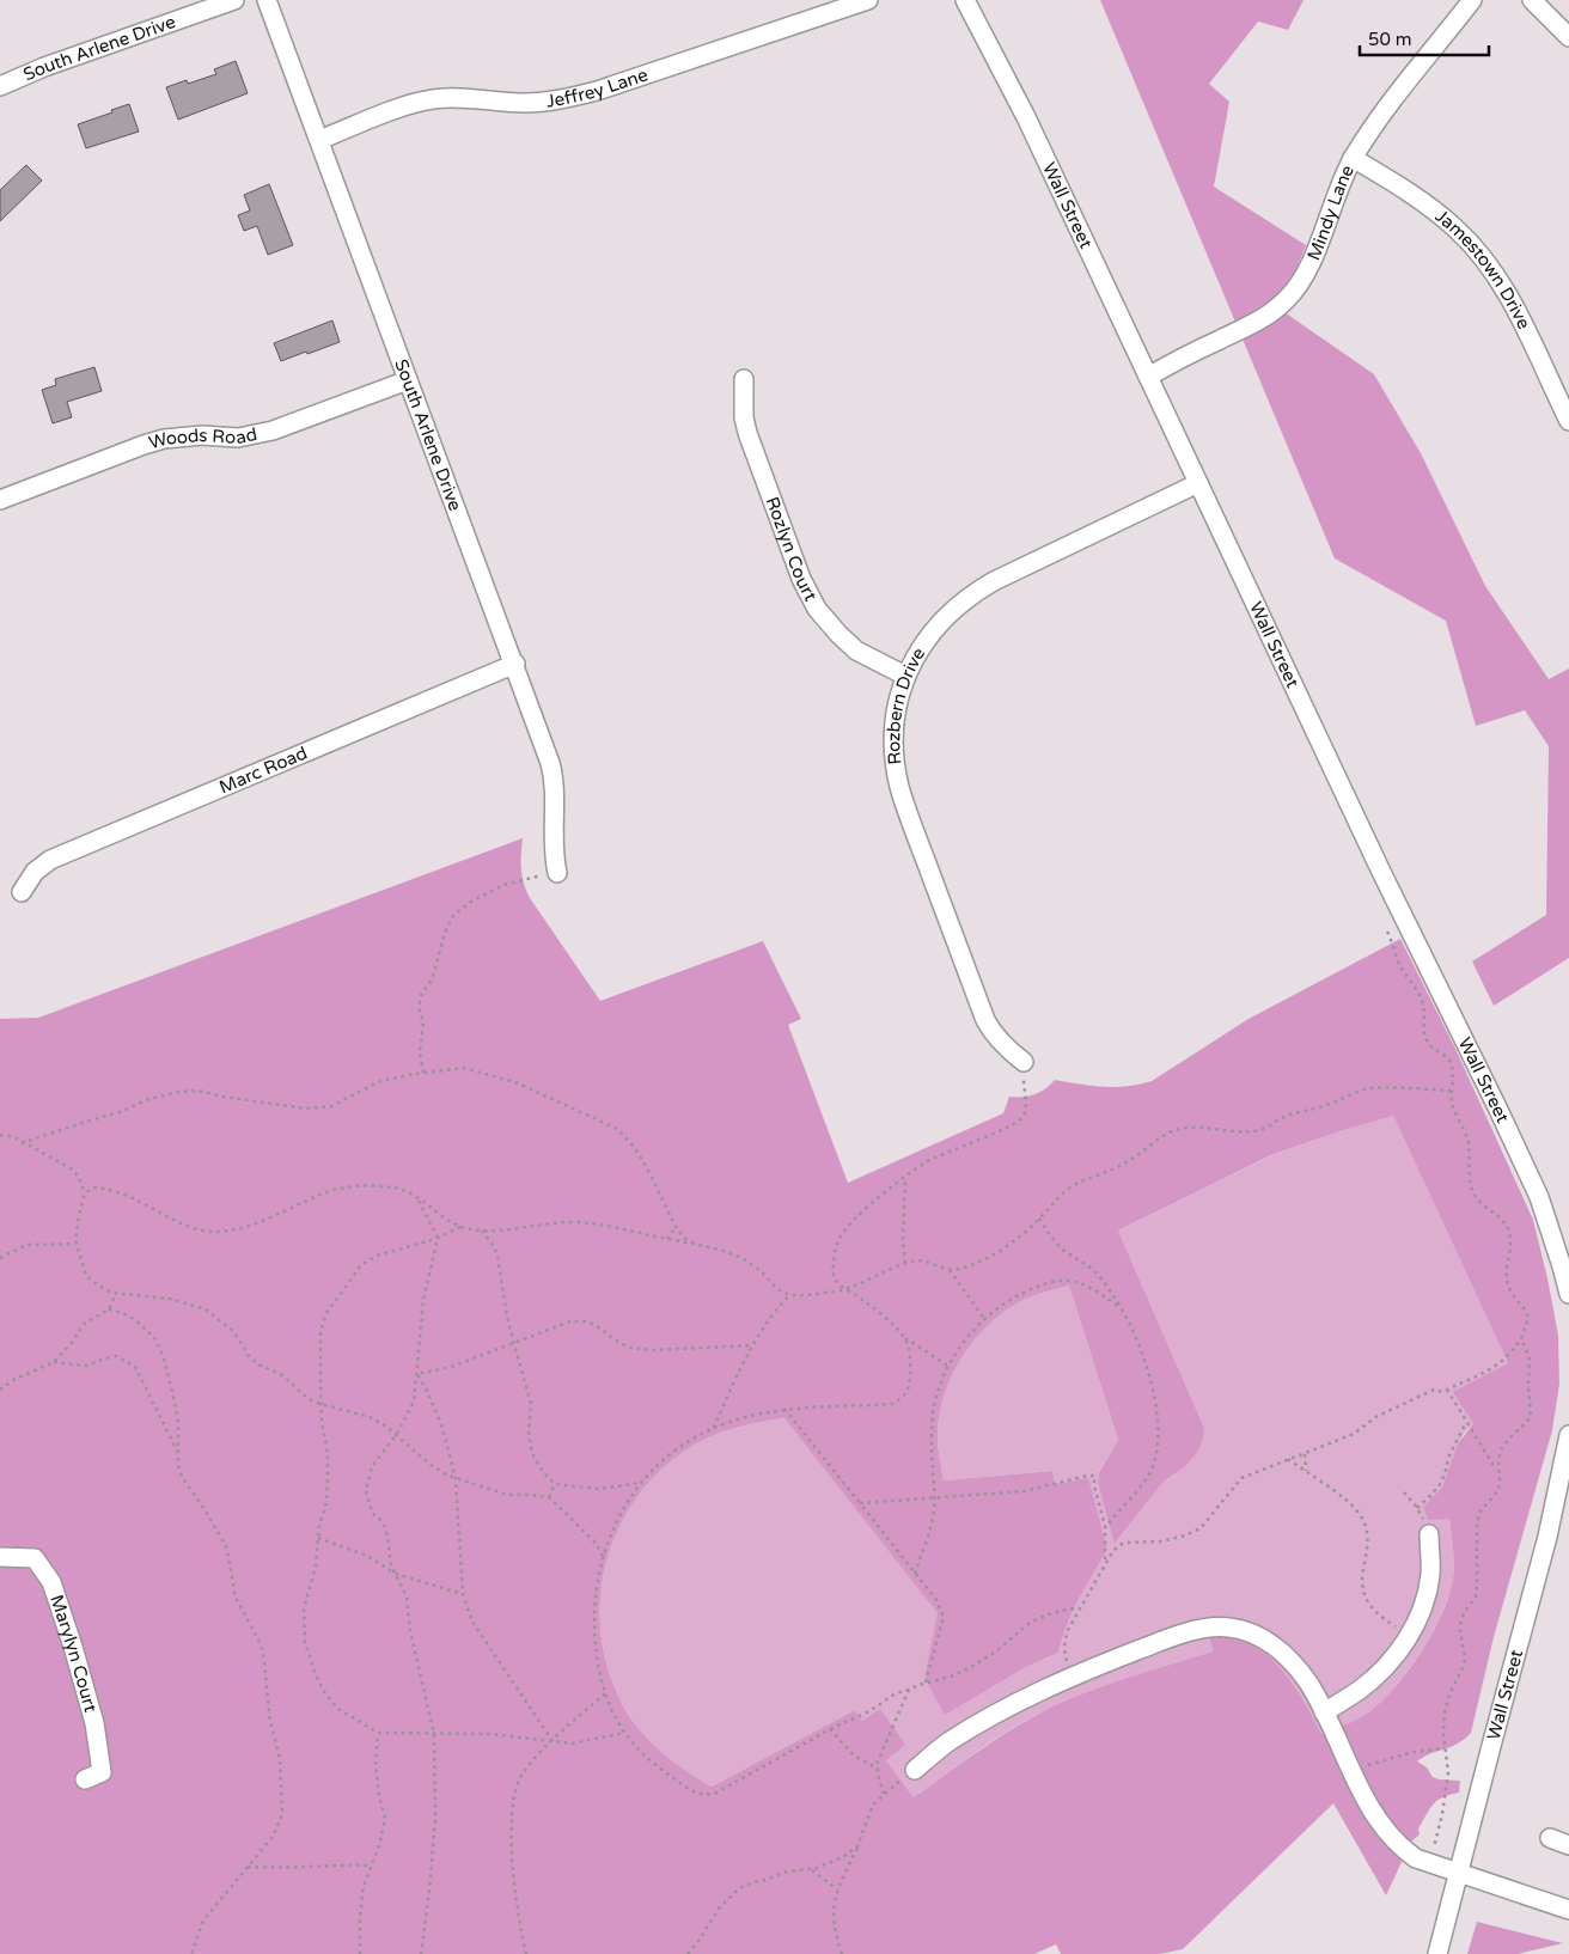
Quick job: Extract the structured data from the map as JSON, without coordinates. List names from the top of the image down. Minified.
{"streets":{"street":["South Arlene Drive","Jeffrey Lane","Wall Street","Mindy Lane","Jamestown Drive","Woods Road","Rozlyn Court","Rozbern Drive","Marc Road","Marylyn Court"]},"crossings":[["South Arlene Drive","Jeffrey Lane"],["South Arlene Drive","Woods Road"],["South Arlene Drive","Marc Road"],["Wall Street","Mindy Lane"],["Wall Street","Rozbern Drive"],["Mindy Lane","Jamestown Drive"],["Rozlyn Court","Rozbern Drive"]],"scale_bar":"50 m"}
